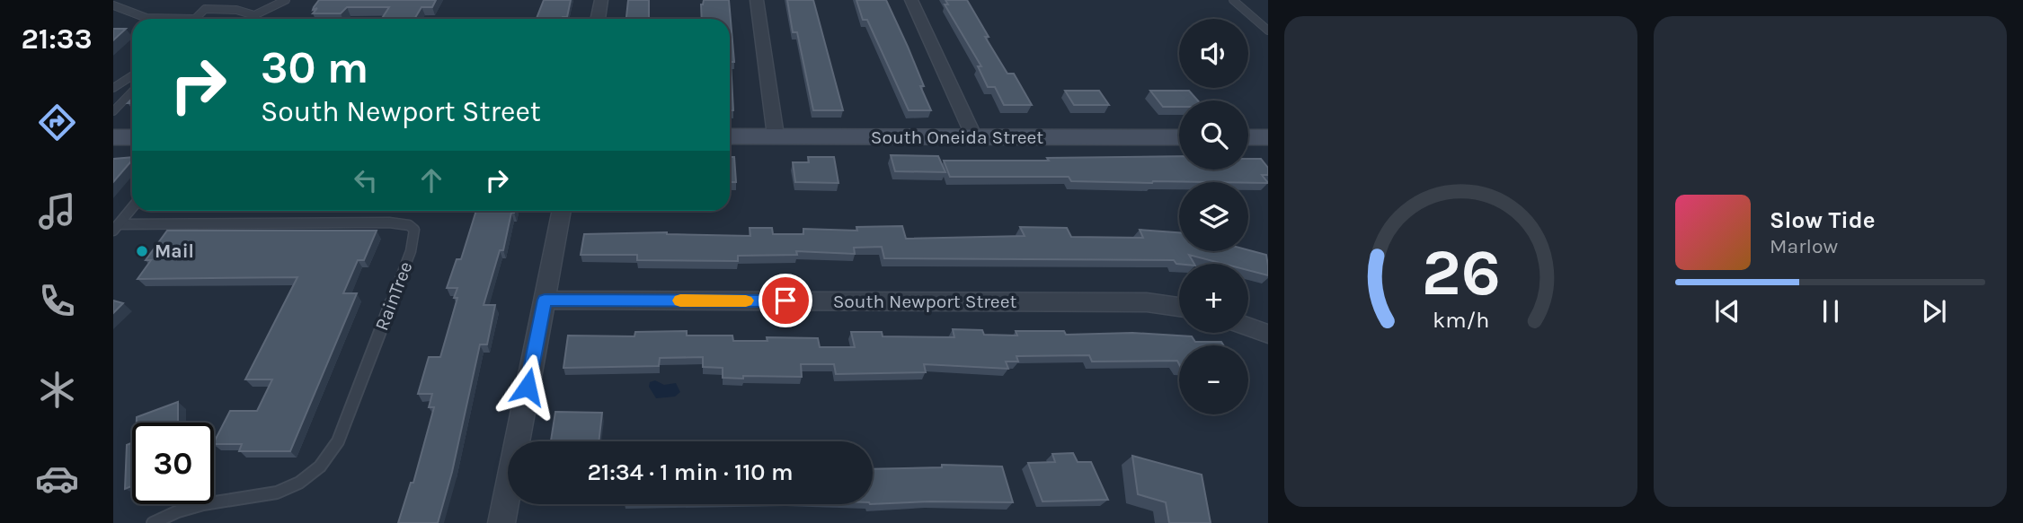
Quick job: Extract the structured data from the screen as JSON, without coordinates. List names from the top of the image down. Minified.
{"streets":{"street":["South Oneida Street","South Newport Street"],"lane":["RainTree"]},"places":["Mail"],"page":{"tabs":"21:33","map_buttons":["+","−"],"turn":["30 m","South Newport Street"],"song":["Slow Tide","Marlow"],"limit":"30","trip":"21:34 · 1 min · 110 m","gauge":["26","km/h"]}}
